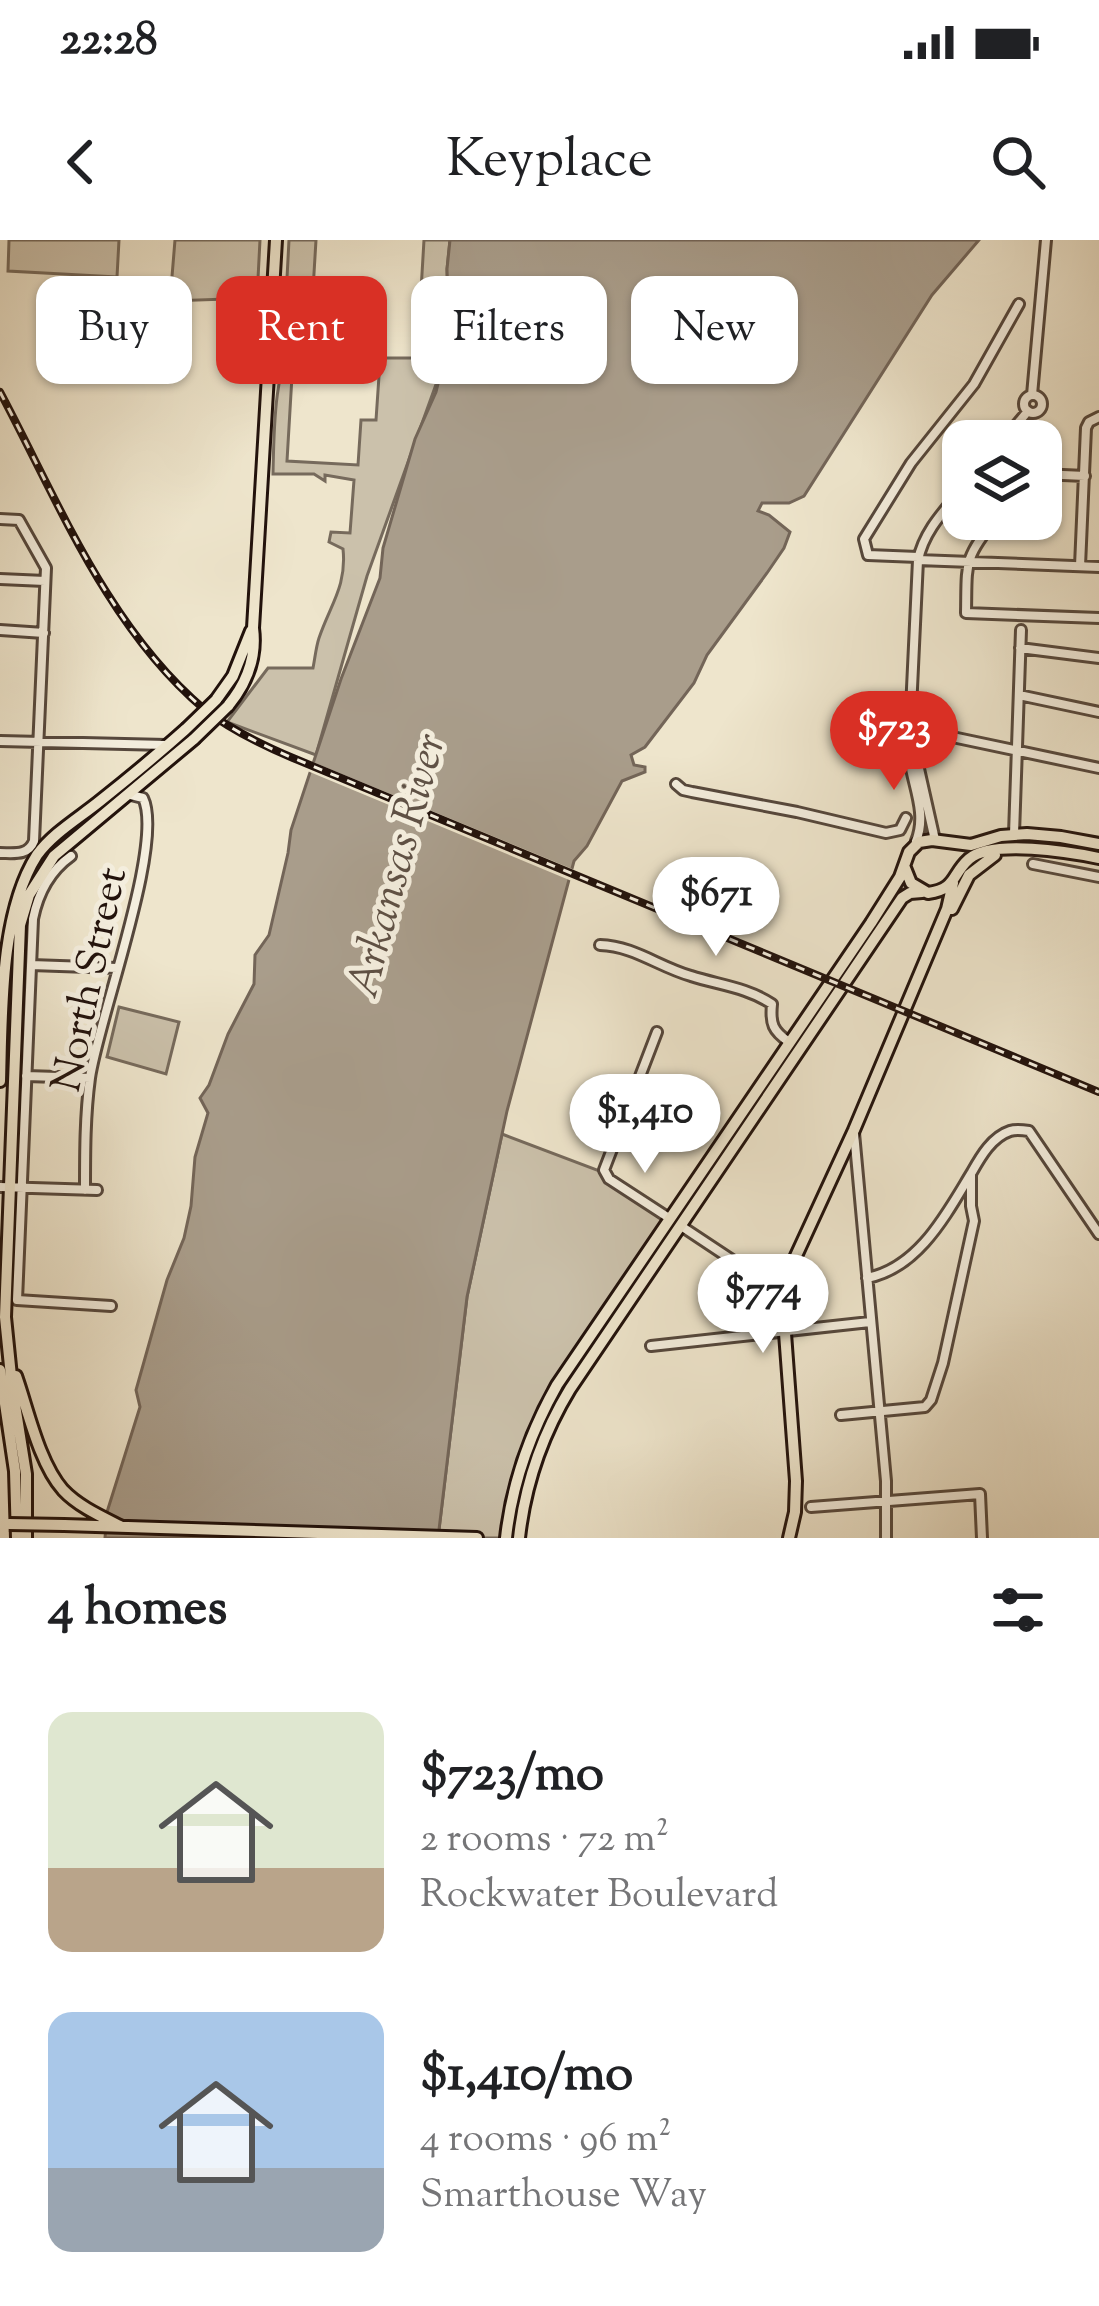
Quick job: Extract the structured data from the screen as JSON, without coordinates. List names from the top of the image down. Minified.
{"streets":{"street":["North Street"]},"water":["Arkansas River"],"page":{"status":"22:28","header":"Keyplace","chip":["Buy","Rent","Filters","New"],"price":["$723","$671","$1,410","$774"],"heading":"4 homes","list":[{"name":"$723/mo","note":"2 rooms · 72 m² · Rockwater Boulevard"},{"name":"$1,410/mo","note":"4 rooms · 96 m² · Smarthouse Way"}]}}
